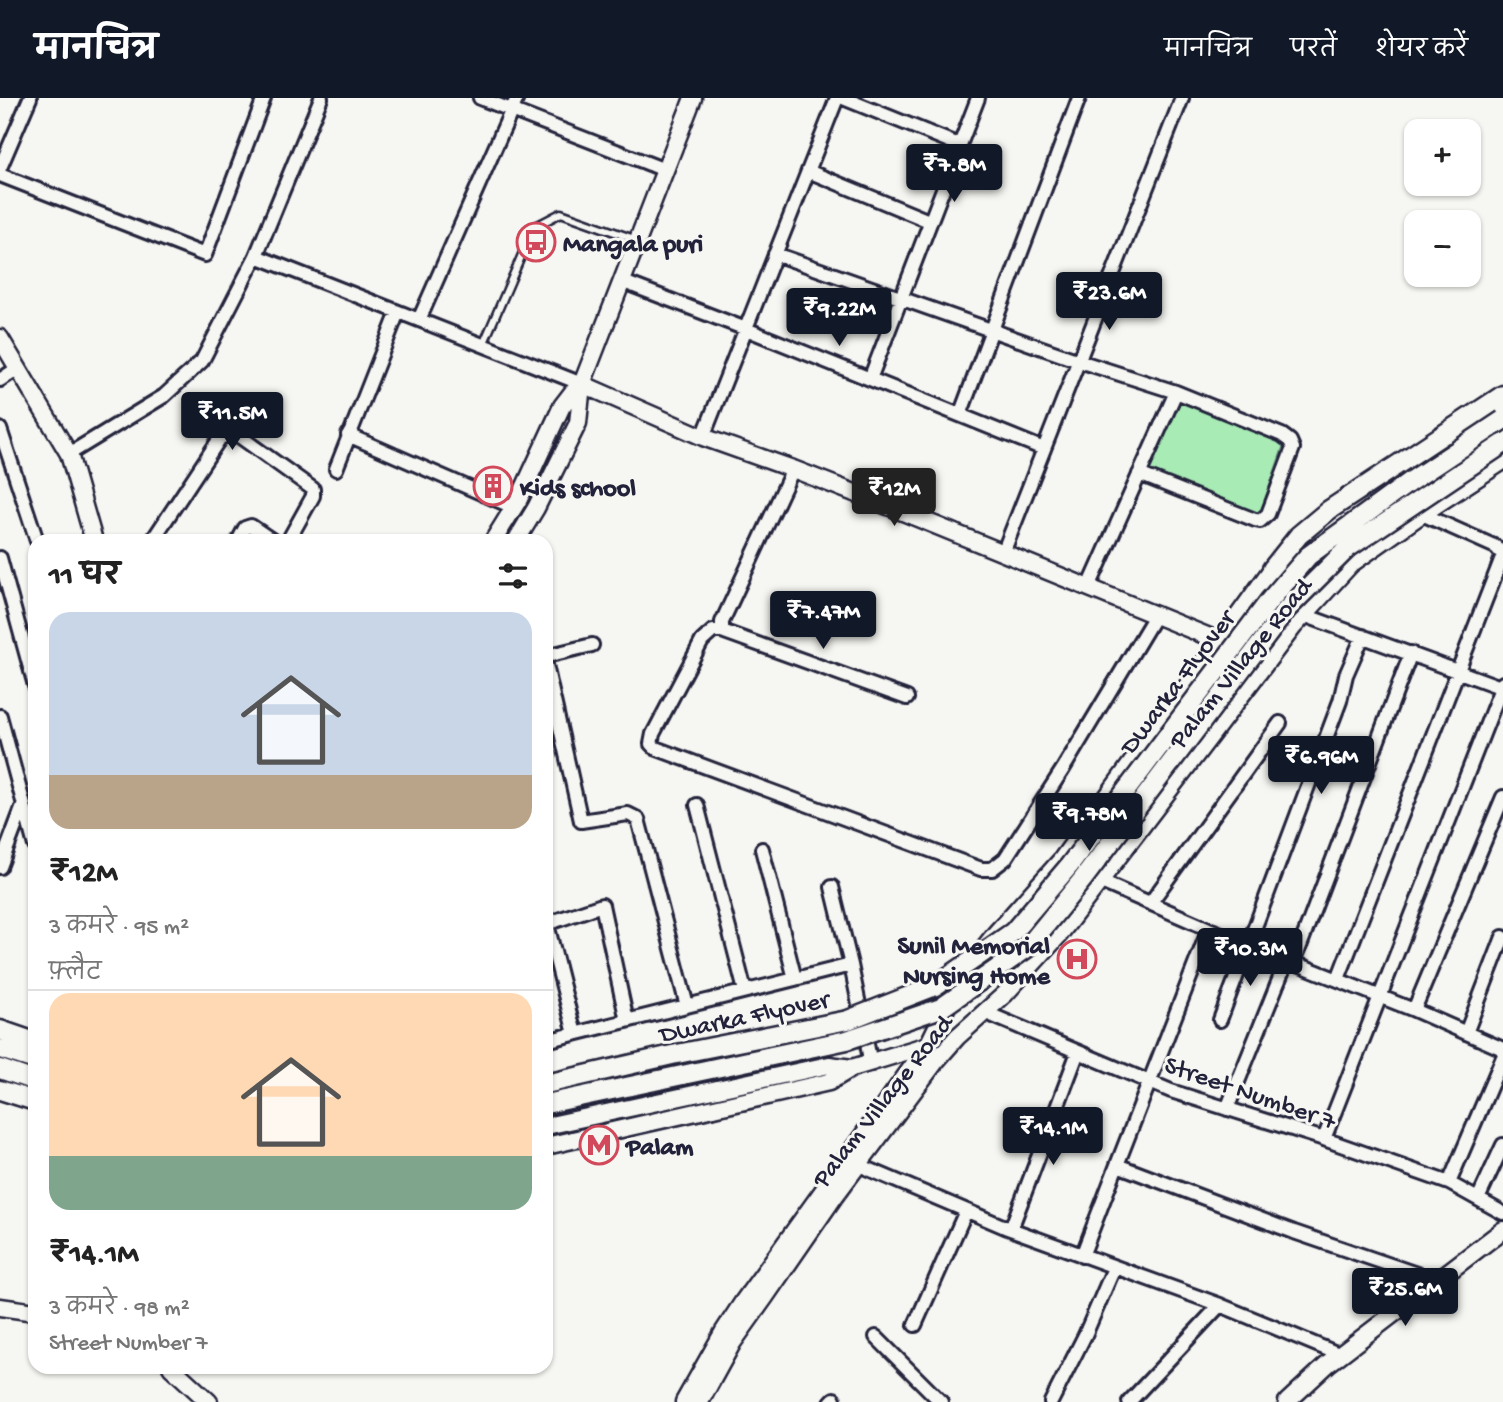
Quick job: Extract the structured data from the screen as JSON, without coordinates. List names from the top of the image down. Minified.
{"streets":{"main road":["Dwarka Flyover"],"street":["Palam Village Road","Street Number 7"]},"crossings":[["Palam Village Road","Street Number 7"]],"places":{"bus stop":["Mangala puri"],"building":["Kids school"],"hospital":["Sunil Memorial Nursing Home"],"metro station":["Palam"]},"page":{"header":"मानचित्र","nav":["मानचित्र","परतें","शेयर करें"],"map_buttons":["+","−"],"price":["₹7.8M","₹23.6M","₹9.22M","₹11.5M","₹12M","₹7.47M","₹6.96M","₹9.78M","₹10.3M","₹14.1M","₹25.6M"],"heading":"11 घर","list":[{"name":"₹12M","note":"3 कमरे · 95 m² · फ़्लैट"},{"name":"₹14.1M","note":"3 कमरे · 98 m² · Street Number 7"}]}}
